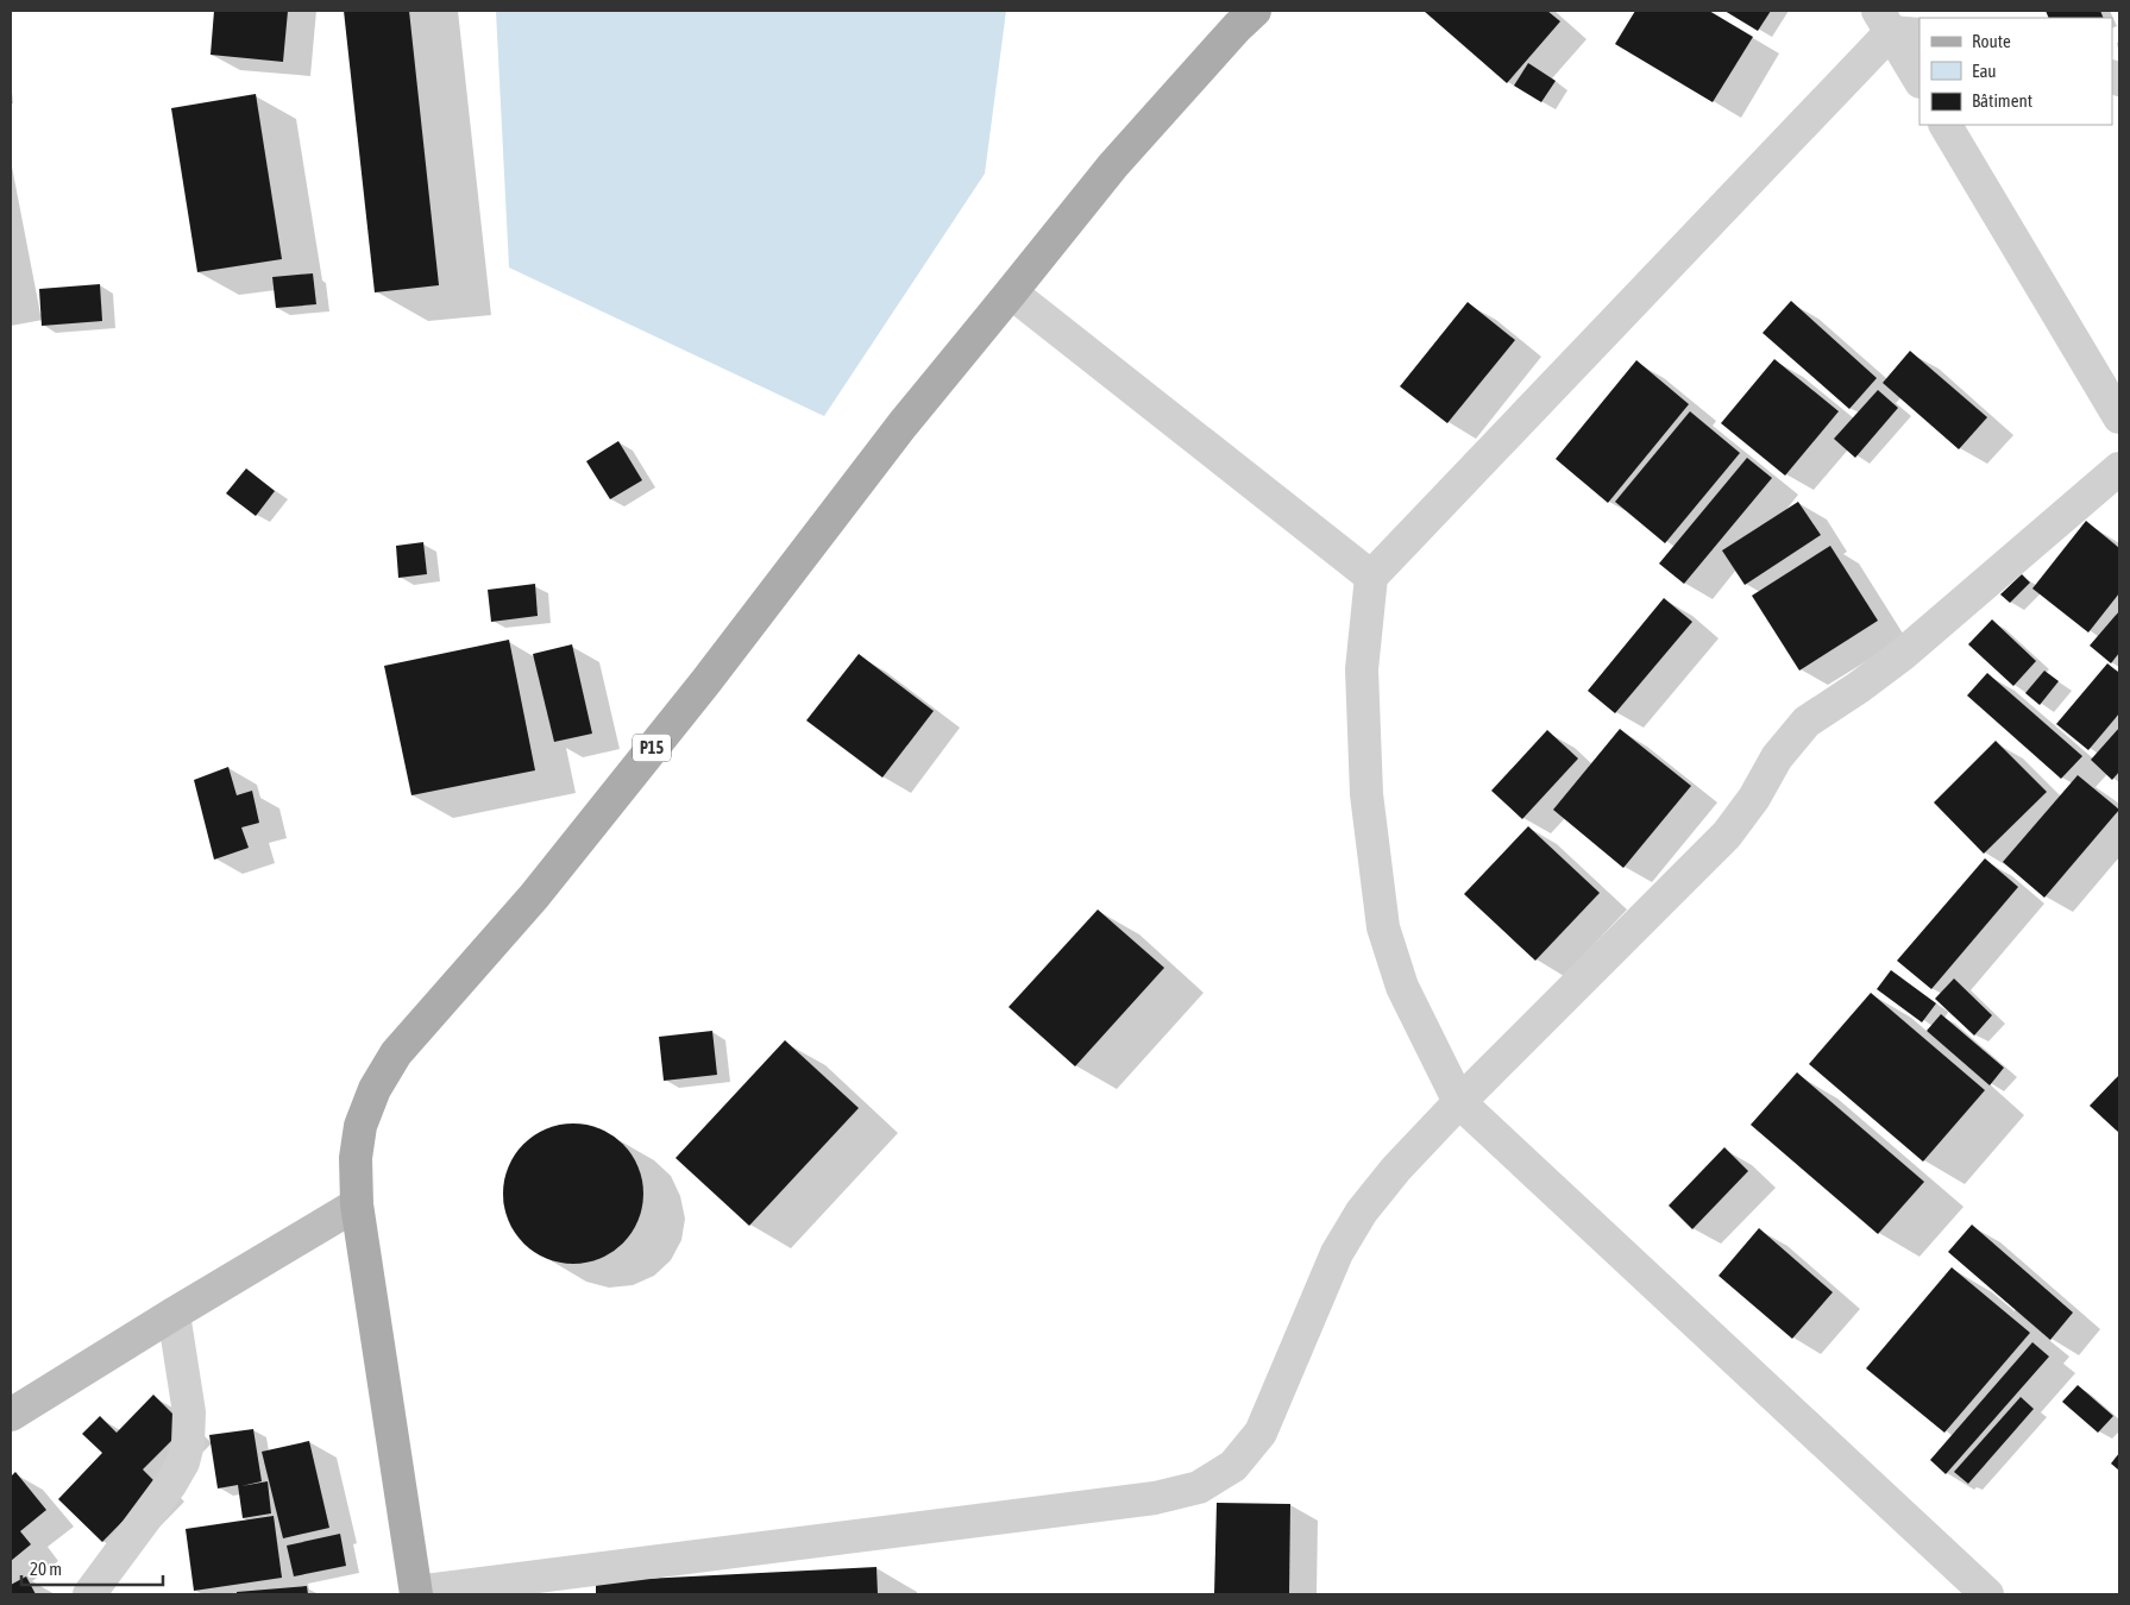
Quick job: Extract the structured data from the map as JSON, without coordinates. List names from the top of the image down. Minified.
{"streets":{"main road":["P15"]},"legend":["Route","Eau","Bâtiment"],"scale_bar":"20 m"}
